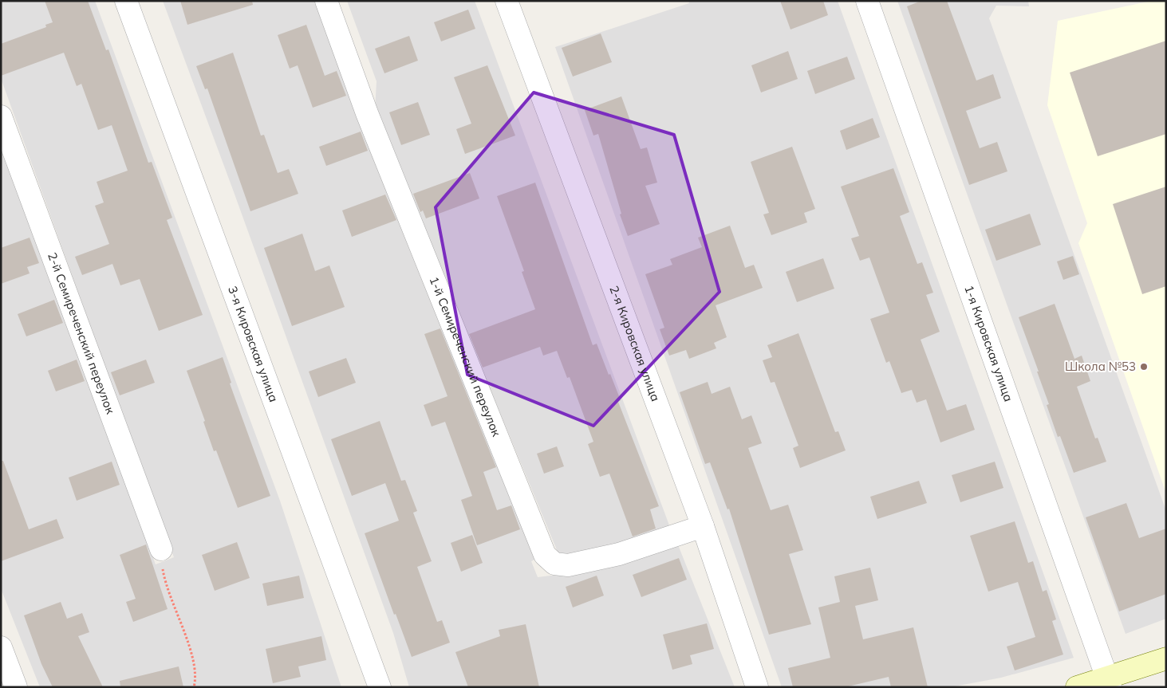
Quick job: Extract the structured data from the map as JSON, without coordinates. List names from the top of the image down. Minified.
{"streets":{"street":["2-й Семиреченский переулок","2-я Кировская улица","3-я Кировская улица","1-я Кировская улица","1-й Семиреченский переулок"]},"crossings":[["2-я Кировская улица","1-й Семиреченский переулок"]],"places":["Школа №53"]}
